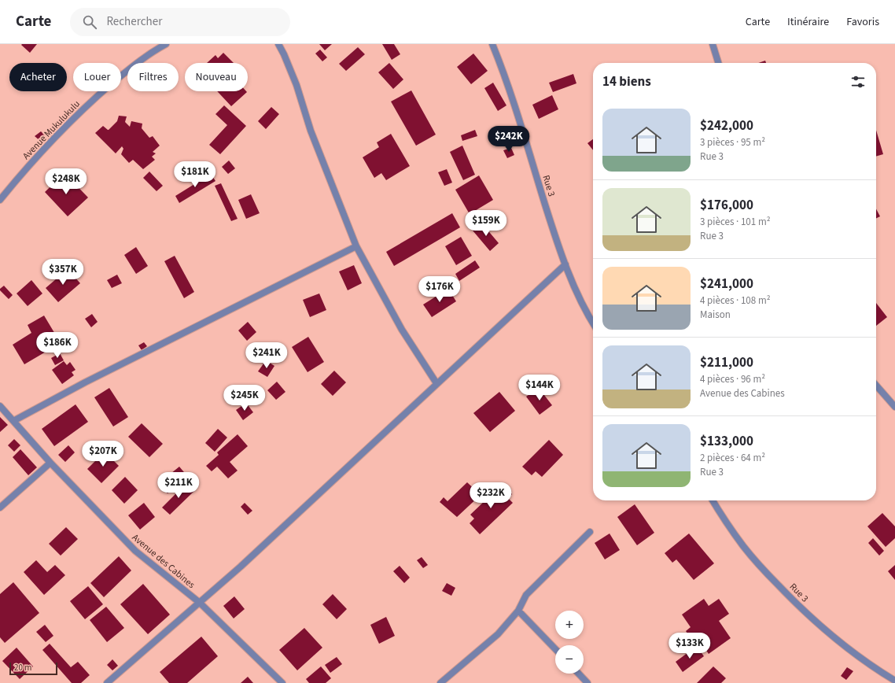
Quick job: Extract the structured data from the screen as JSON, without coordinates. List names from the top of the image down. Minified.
{"streets":{"street":["Avenue Mukulukulu","Rue 3","Avenue des Cabines"]},"scale_bar":"20 m","page":{"header":"Carte","search":"Rechercher","nav":["Carte","Itinéraire","Favoris"],"chip":["Acheter","Louer","Filtres","Nouveau"],"heading":"14 biens","list":[{"name":"$242,000","note":"3 pièces · 95 m² · Rue 3"},{"name":"$176,000","note":"3 pièces · 101 m² · Rue 3"},{"name":"$241,000","note":"4 pièces · 108 m² · Maison"},{"name":"$211,000","note":"4 pièces · 96 m² · Avenue des Cabines"},{"name":"$133,000","note":"2 pièces · 64 m² · Rue 3"}],"price":["$242K","$181K","$248K","$159K","$357K","$176K","$186K","$241K","$144K","$245K","$207K","$211K","$232K","$133K"],"map_buttons":["+","−"],"scale":"20 m"}}
